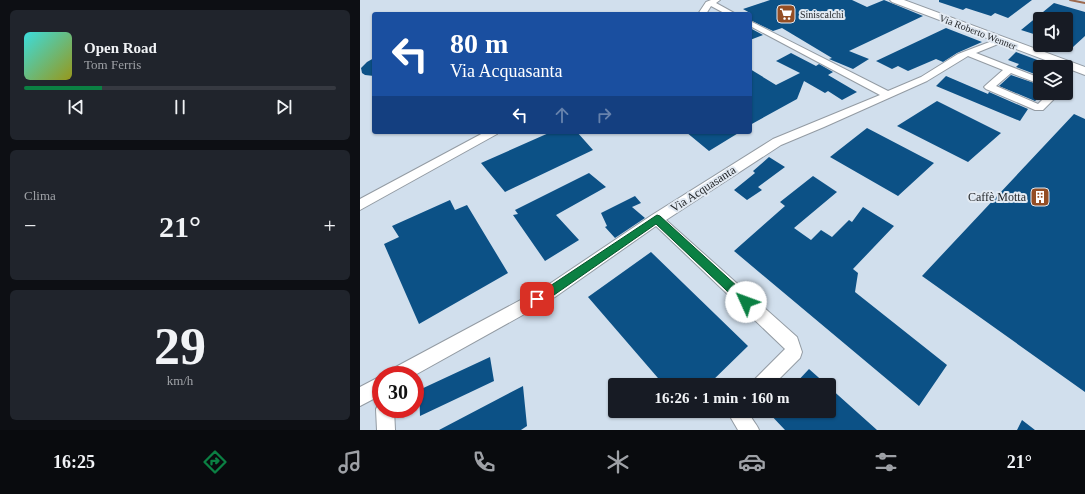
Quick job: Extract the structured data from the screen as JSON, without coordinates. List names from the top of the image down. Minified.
{"streets":{"main road":["Via Roberto Wenner"],"street":["Via Acquasanta"]},"crossings":[["Via Roberto Wenner","Via Acquasanta"]],"places":{"supermarket":["Siniscalchi"],"building":["Caffè Motta"]},"page":{"turn":["80 m","Via Acquasanta"],"song":["Open Road","Tom Ferris"],"tile":["Clima",["29","km/h"]],"heat":["−","21°","+"],"limit":"30","trip":"16:26 · 1 min · 160 m","tabs":["16:25","21°"]}}
